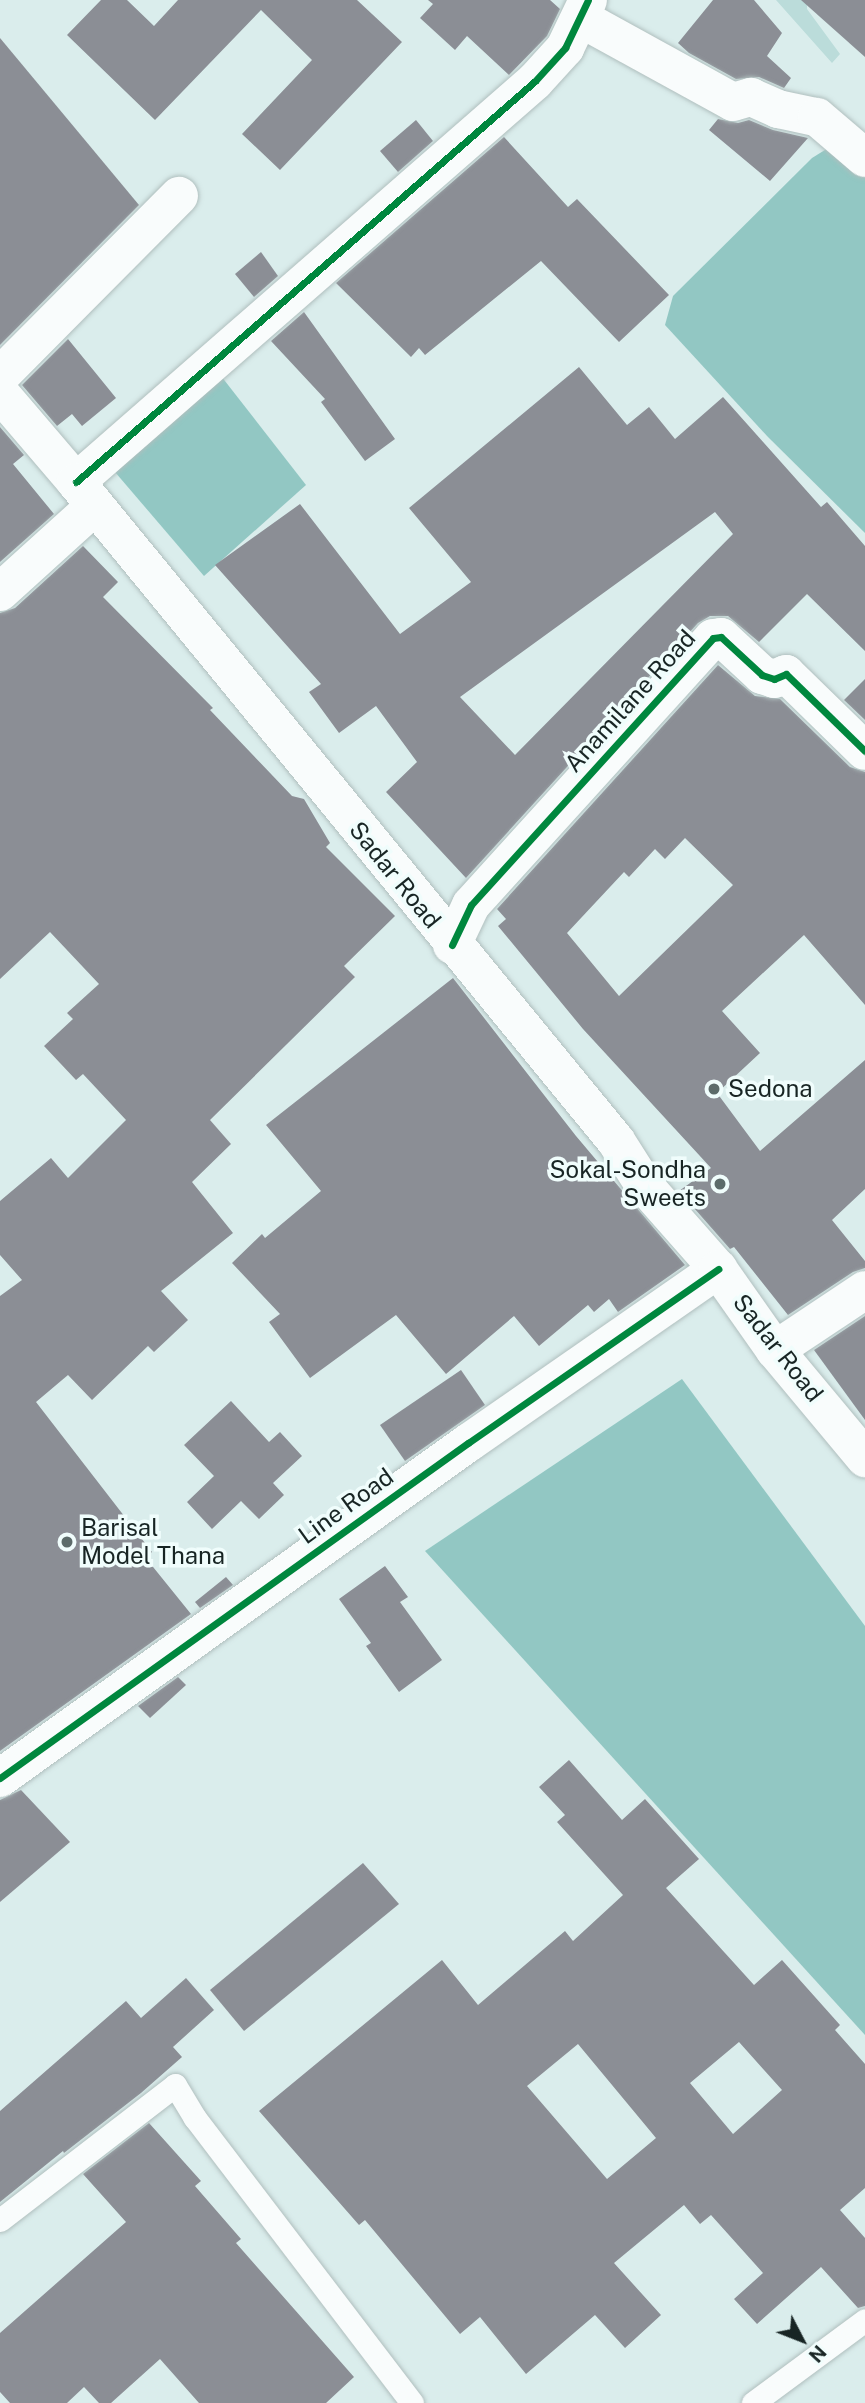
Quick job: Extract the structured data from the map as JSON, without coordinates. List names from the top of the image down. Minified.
{"streets":{"street":["Anamilane Road","Sadar Road","Line Road"]},"crossings":[["Anamilane Road","Sadar Road"],["Sadar Road","Line Road"]],"places":["Sedona","Sokal-Sondha Sweets","Barisal Model Thana"],"north":"bottom right"}
